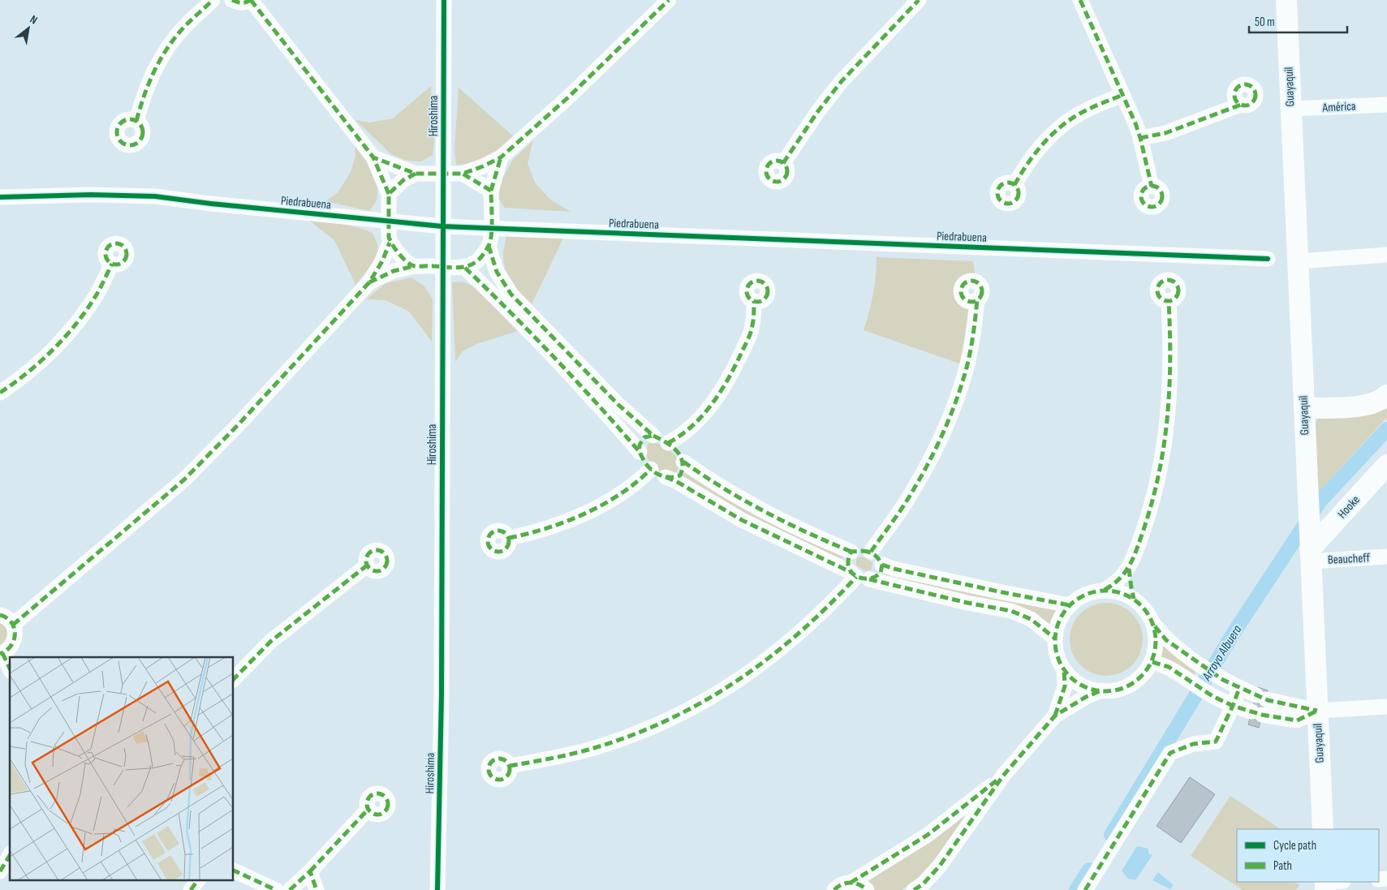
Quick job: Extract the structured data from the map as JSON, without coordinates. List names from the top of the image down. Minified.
{"streets":{"street":["Guayaquil","América","Hiroshima","Piedrabuena","Hooke","Beaucheff"]},"crossings":[["Guayaquil","América"],["Guayaquil","Hooke"],["Guayaquil","Beaucheff"],["Hiroshima","Piedrabuena"],["Hooke","Beaucheff"]],"water":["Arroyo Albuera"],"legend":["Cycle path","Path"],"scale_bar":"50 m","north":"top right"}
